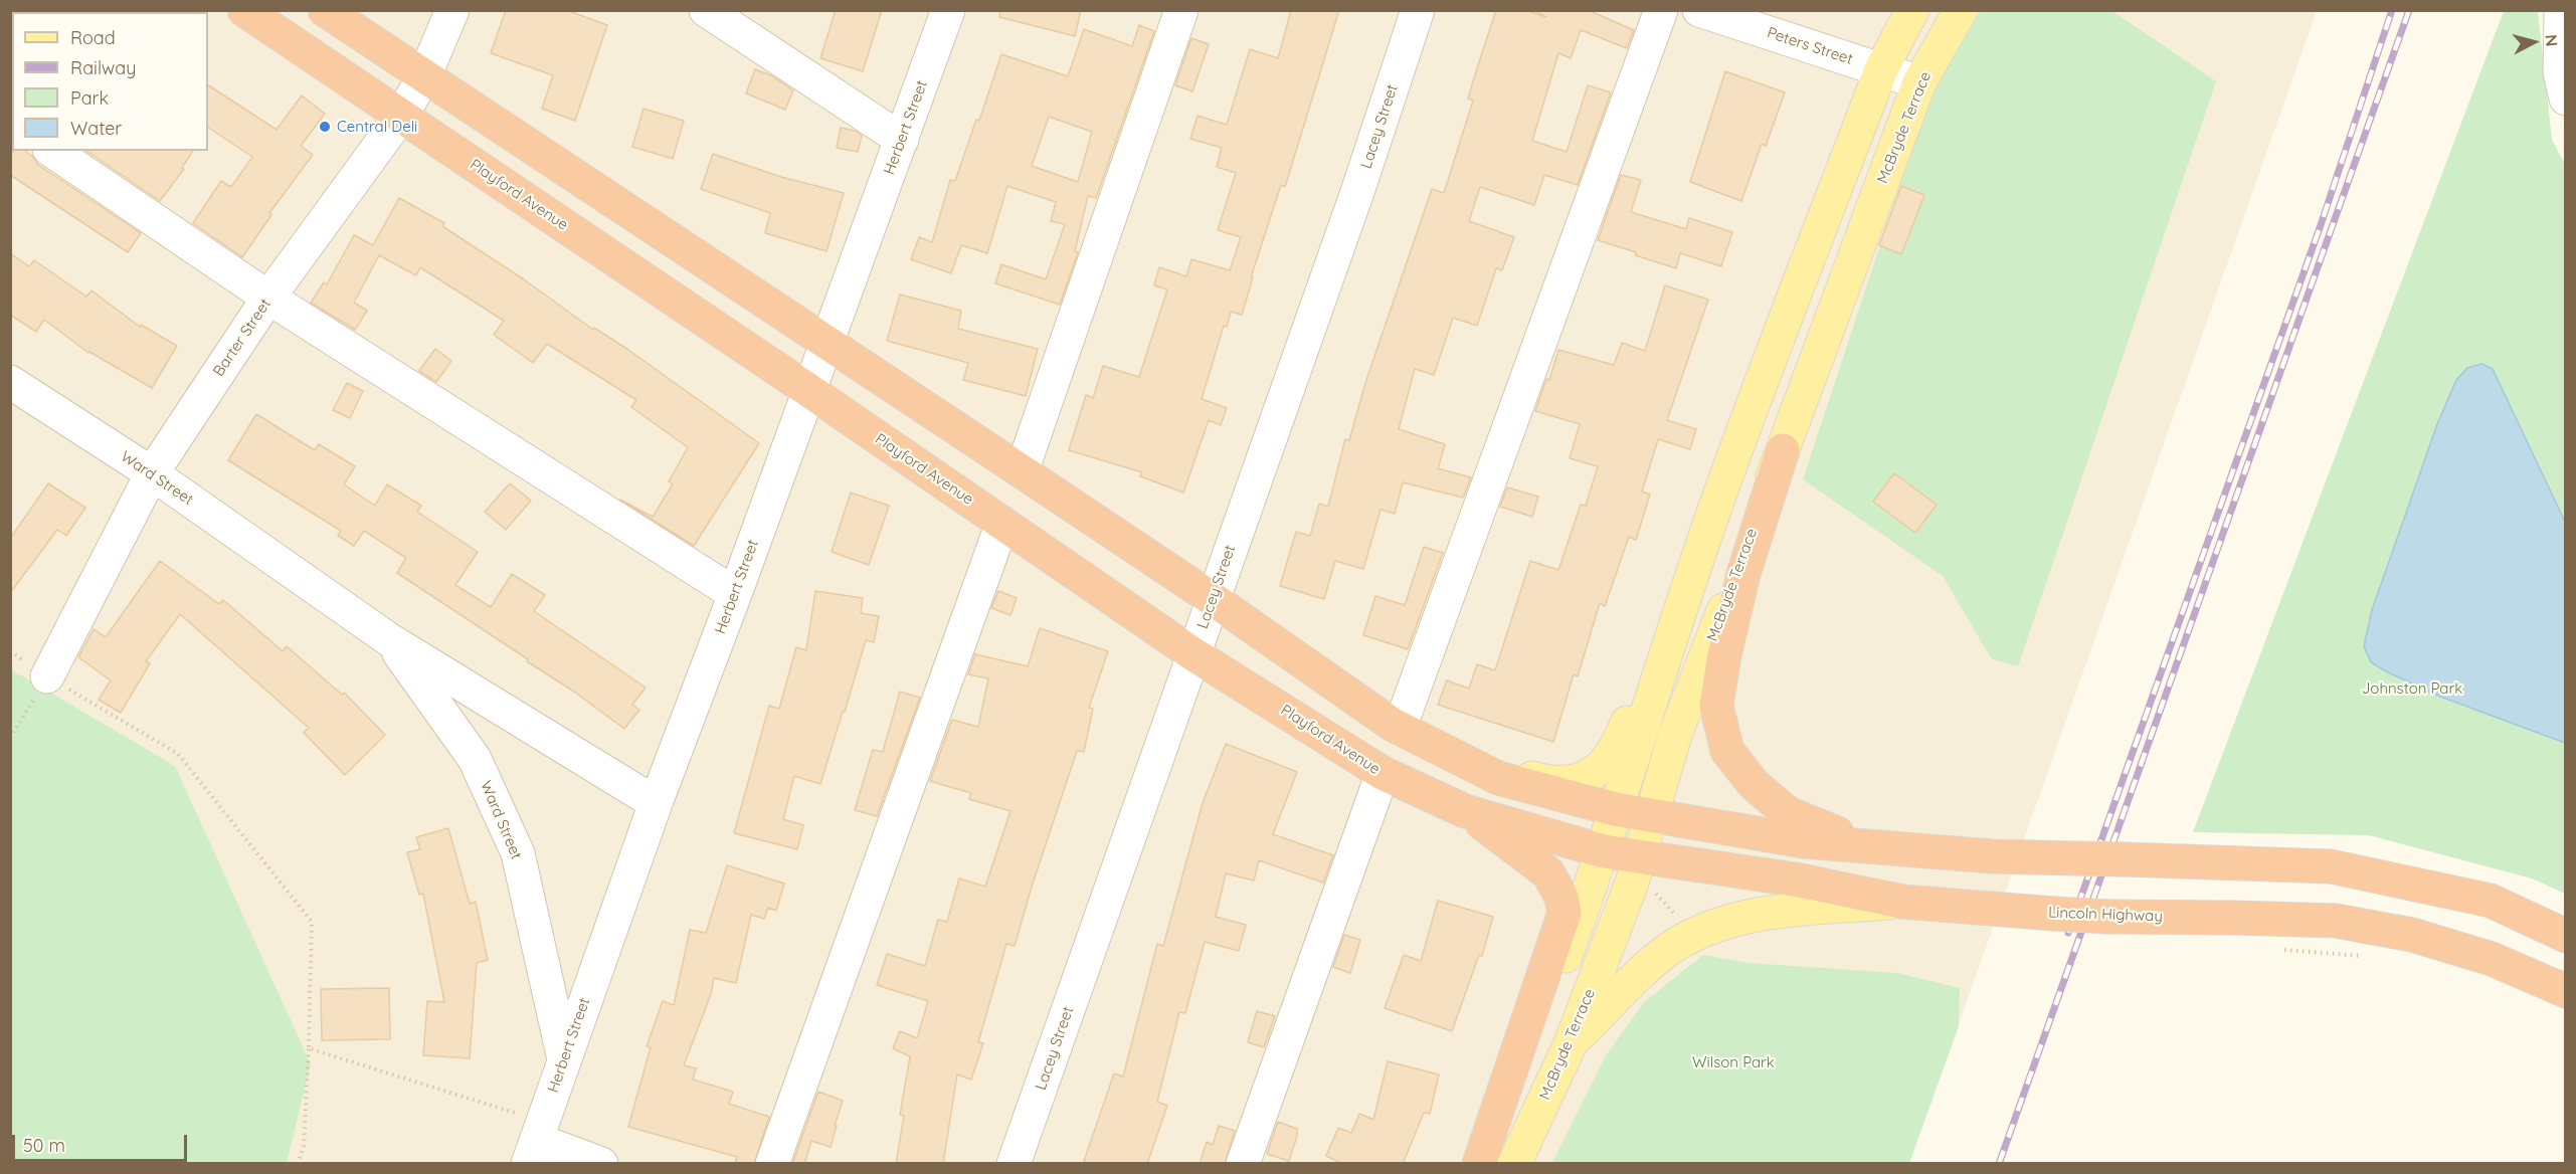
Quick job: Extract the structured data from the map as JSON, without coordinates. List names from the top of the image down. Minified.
{"streets":{"highway":["Playford Avenue","Lincoln Highway"],"main road":["McBryde Terrace"],"street":["Peters Street","Lacey Street","Herbert Street","Barter Street","Ward Street"]},"crossings":[["Peters Street","McBryde Terrace"],["Lacey Street","Playford Avenue"],["Herbert Street","Playford Avenue"],["Herbert Street","Ward Street"],["McBryde Terrace","Playford Avenue"],["McBryde Terrace","Lincoln Highway"],["Playford Avenue","Barter Street"],["Playford Avenue","Lincoln Highway"],["Barter Street","Ward Street"]],"parks":["Johnston Park","Wilson Park"],"places":["Central Deli"],"legend":["Road","Railway","Park","Water"],"scale_bar":"50 m","north":"right"}
